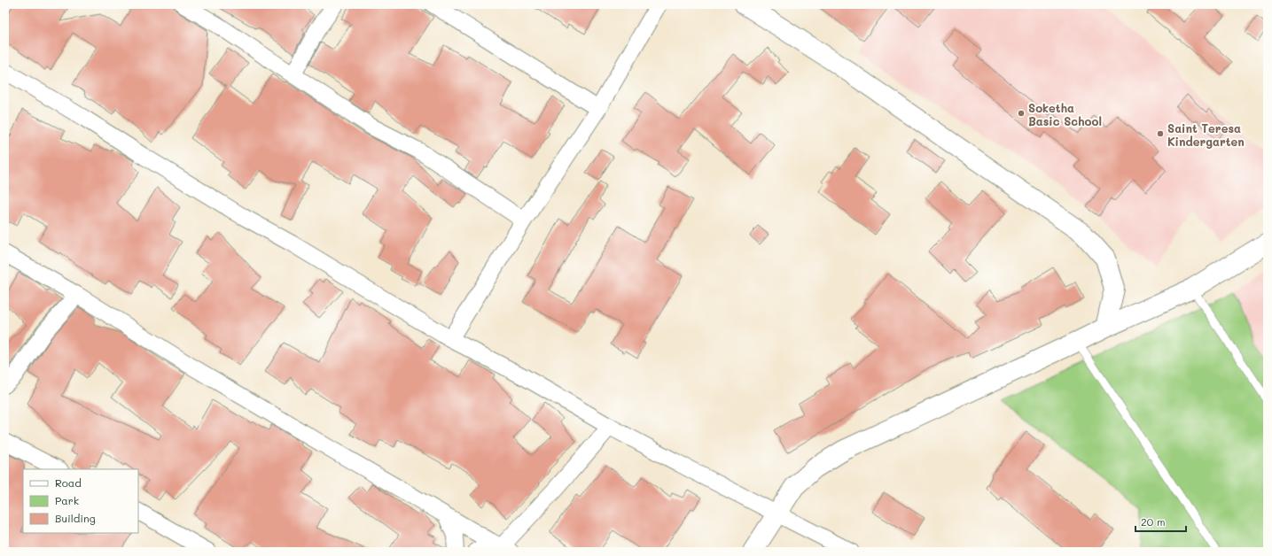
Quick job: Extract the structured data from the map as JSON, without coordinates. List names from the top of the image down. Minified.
{"places":["Soketha Basic School","Saint Teresa Kindergarten"],"legend":["Road","Park","Building"],"scale_bar":"20 m"}
